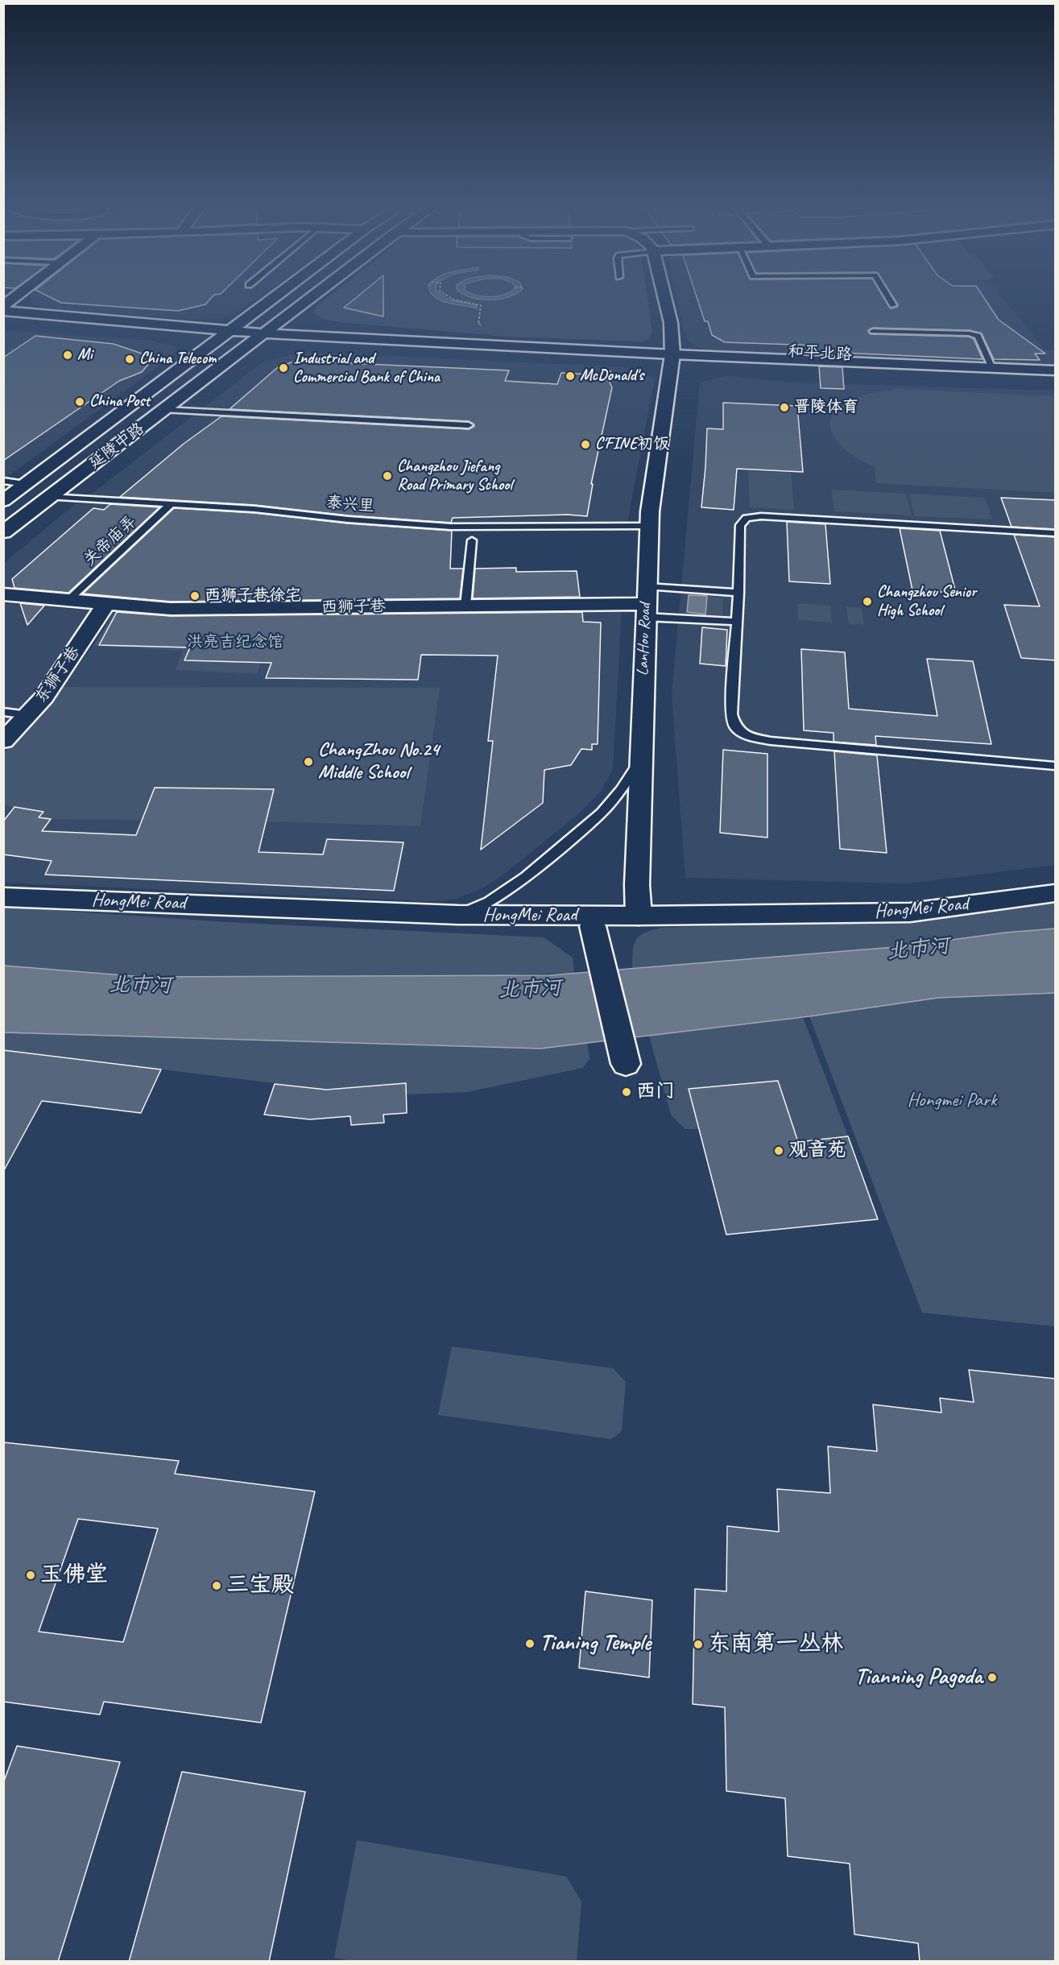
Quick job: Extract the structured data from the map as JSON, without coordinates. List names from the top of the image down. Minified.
{"streets":{"street":["和平北路","延陵中路","西狮子巷","LanHou Road","东狮子巷","HongMei Road"],"lane":["泰兴里","关帝庙弄"]},"crossings":[["和平北路","延陵中路"],["和平北路","LanHou Road"],["延陵中路","泰兴里"],["泰兴里","关帝庙弄"],["泰兴里","LanHou Road"],["关帝庙弄","西狮子巷"],["西狮子巷","LanHou Road"],["西狮子巷","东狮子巷"],["LanHou Road","HongMei Road"]],"water":["北市河"],"parks":["洪亮吉纪念馆","Hongmei Park"],"places":["Mi","China Telecom","Industrial and Commercial Bank of China","McDonald's","China Post","晋陵体育","C'FINE初饭","Changzhou Jiefang Road Primary School","西狮子巷徐宅","Changzhou Senior High School","ChangZhou No.24 Middle School","西门","观音苑","玉佛堂","三宝殿","Tianing Temple","东南第一丛林","Tianning Pagoda"]}
